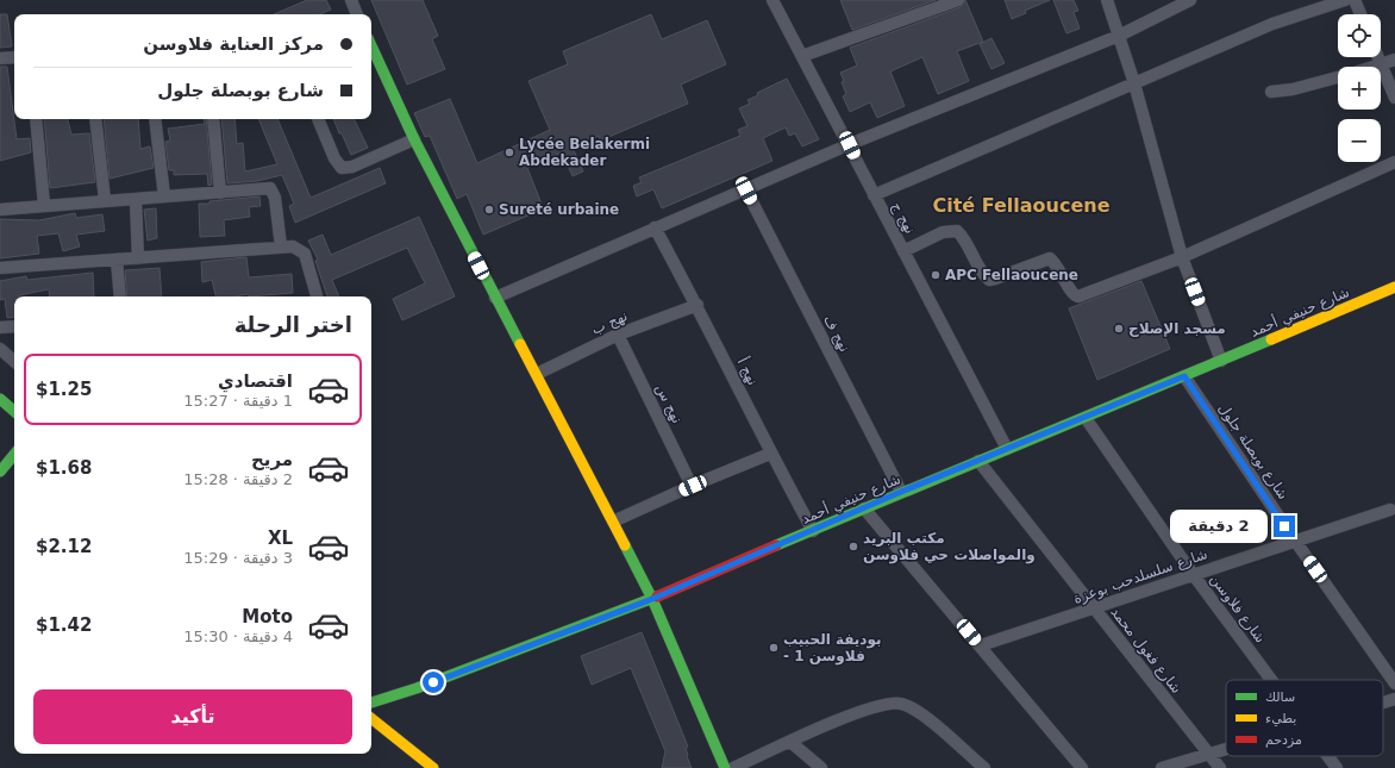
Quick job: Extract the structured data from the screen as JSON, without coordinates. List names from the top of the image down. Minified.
{"streets":{"street":["نهج ج","شارع حنيفي أحمد","نهج ب","نهج ف","نهج أ","نهج س","شارع بوبصلة جلول","شارع سلسلدحب بوعزة","شارع فلاوسن","شارع فغول محمد"]},"crossings":[["نهج ج","شارع حنيفي أحمد"],["شارع حنيفي أحمد","نهج ف"],["شارع حنيفي أحمد","نهج أ"],["شارع حنيفي أحمد","شارع بوبصلة جلول"],["شارع حنيفي أحمد","شارع فلاوسن"],["شارع حنيفي أحمد","شارع فغول محمد"],["نهج ب","نهج أ"],["نهج ب","نهج س"],["شارع بوبصلة جلول","شارع سلسلدحب بوعزة"],["شارع سلسلدحب بوعزة","شارع فلاوسن"],["شارع سلسلدحب بوعزة","شارع فغول محمد"]],"districts":["Cité Fellaoucene"],"places":["Lycée Belakermi Abdekader","Sureté urbaine","APC Fellaoucene","مسجد اﻹصلاح","مكتب البريد والمواصلات حي فلاوسن","بوديفة الحبيب - فلاوسن 1"],"legend":["سالك","بطيء","مزدحم"],"page":{"map_buttons":["+","−"],"banner":["مركز العناية فلاوسن","شارع بوبصلة جلول"],"heading":"اختر الرحلة","list":[{"name":"اقتصادي","note":"1 دقيقة · 15:27","value":"$1.25"},{"name":"مريح","note":"2 دقيقة · 15:28","value":"$1.68"},{"name":"XL","note":"3 دقيقة · 15:29","value":"$2.12"},{"name":"Moto","note":"4 دقيقة · 15:30","value":"$1.42"}],"bubble":"2 دقيقة","buttons":"تأكيد"}}
